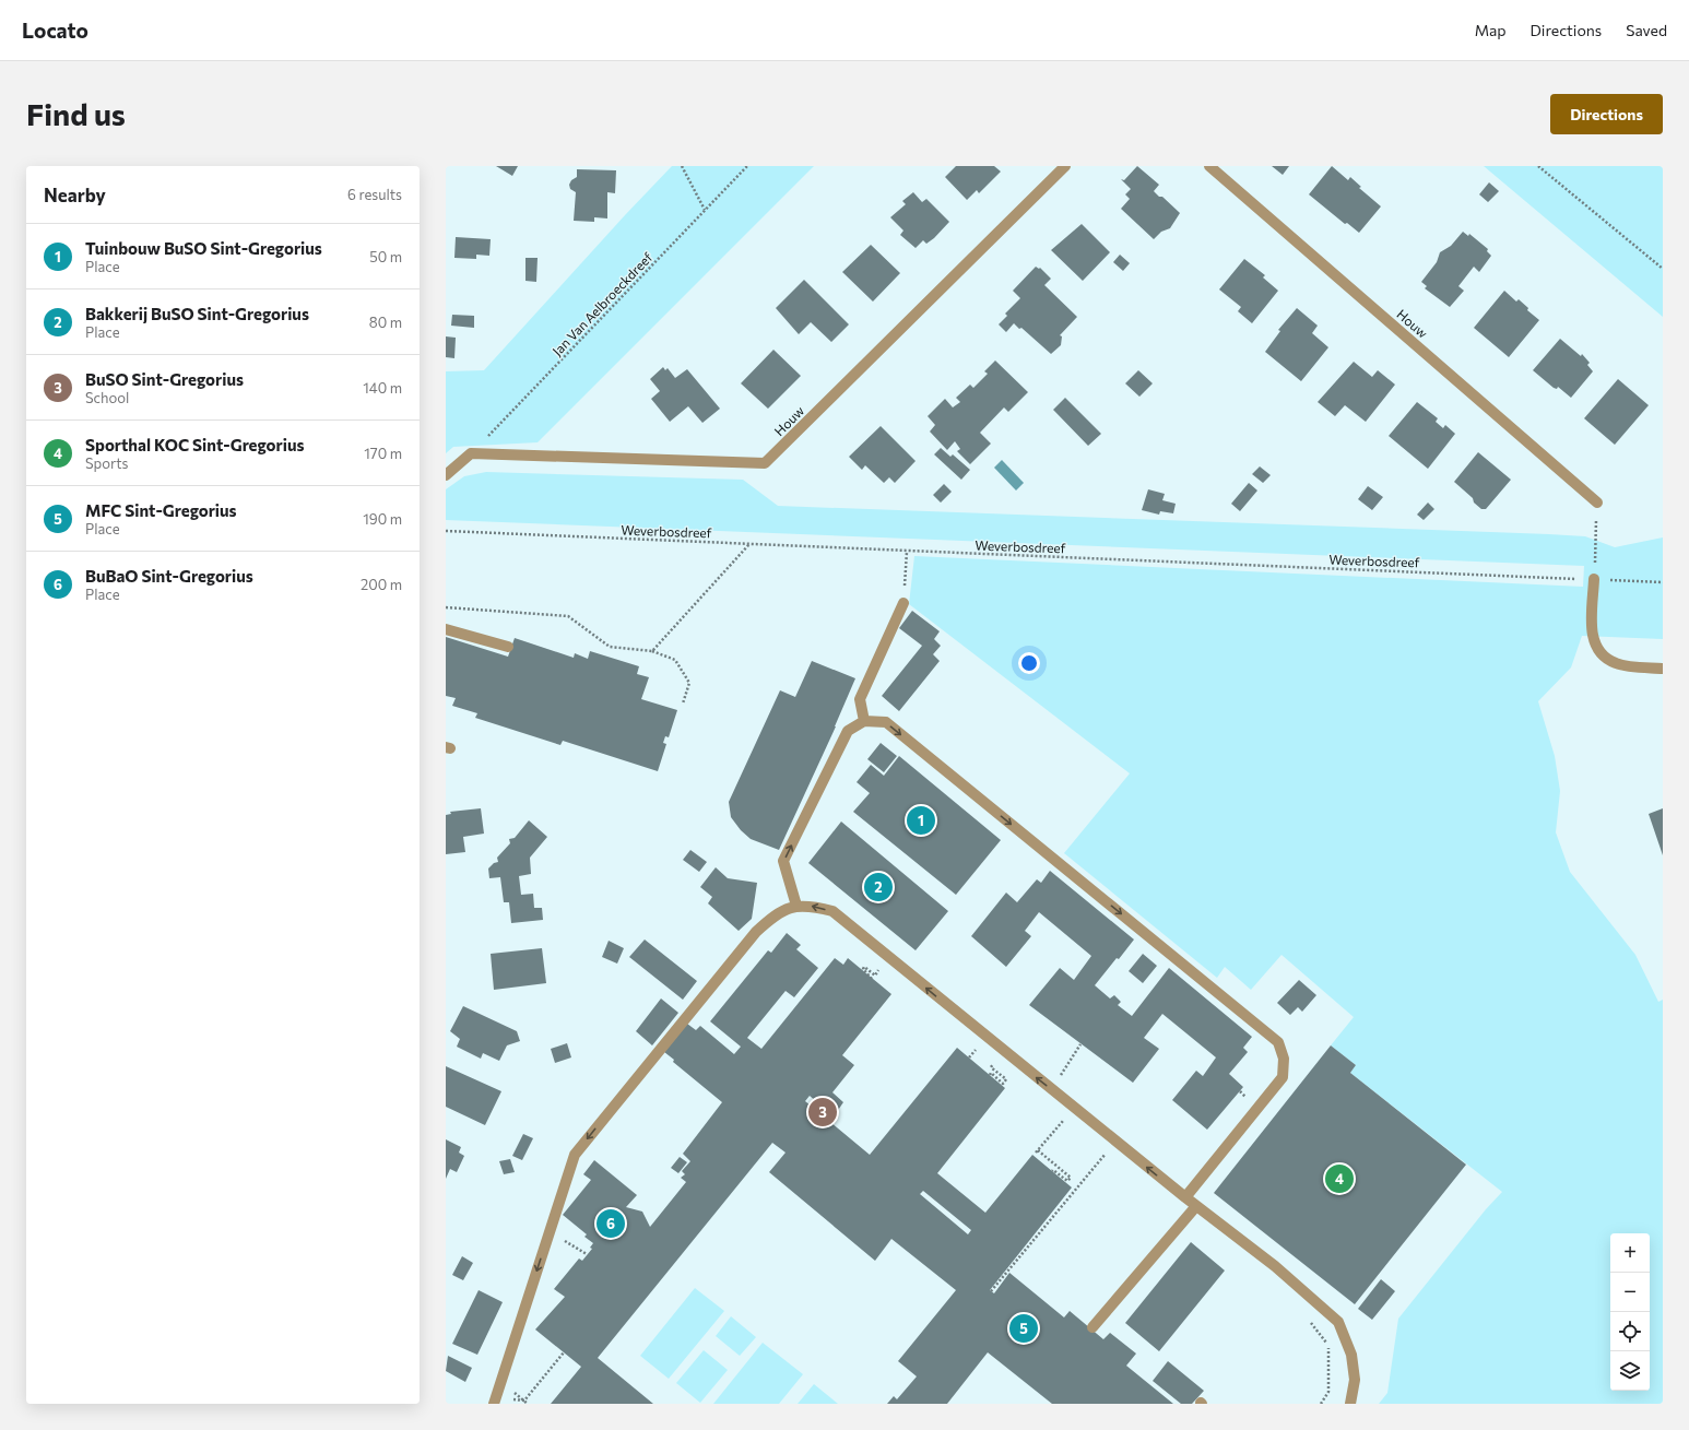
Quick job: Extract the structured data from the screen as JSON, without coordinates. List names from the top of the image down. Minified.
{"streets":{"street":["Houw"],"path":["Jan Van Aelbroeckdreef","Weverbosdreef"]},"crossings":[["Jan Van Aelbroeckdreef","Houw"]],"page":{"header":"Locato","nav":["Map","Directions","Saved"],"buttons":"Directions","title":"Find us","heading":["Nearby","6 results"],"list":[{"mark":"1","name":"Tuinbouw BuSO Sint-Gregorius","note":"Place","value":"50 m"},{"mark":"2","name":"Bakkerij BuSO Sint-Gregorius","note":"Place","value":"80 m"},{"mark":"3","name":"BuSO Sint-Gregorius","note":"School","value":"140 m"},{"mark":"4","name":"Sporthal KOC Sint-Gregorius","note":"Sports","value":"170 m"},{"mark":"5","name":"MFC Sint-Gregorius","note":"Place","value":"190 m"},{"mark":"6","name":"BuBaO Sint-Gregorius","note":"Place","value":"200 m"}],"pins":["1","2","3","4","6","5"],"map_buttons":["+","−"]}}
